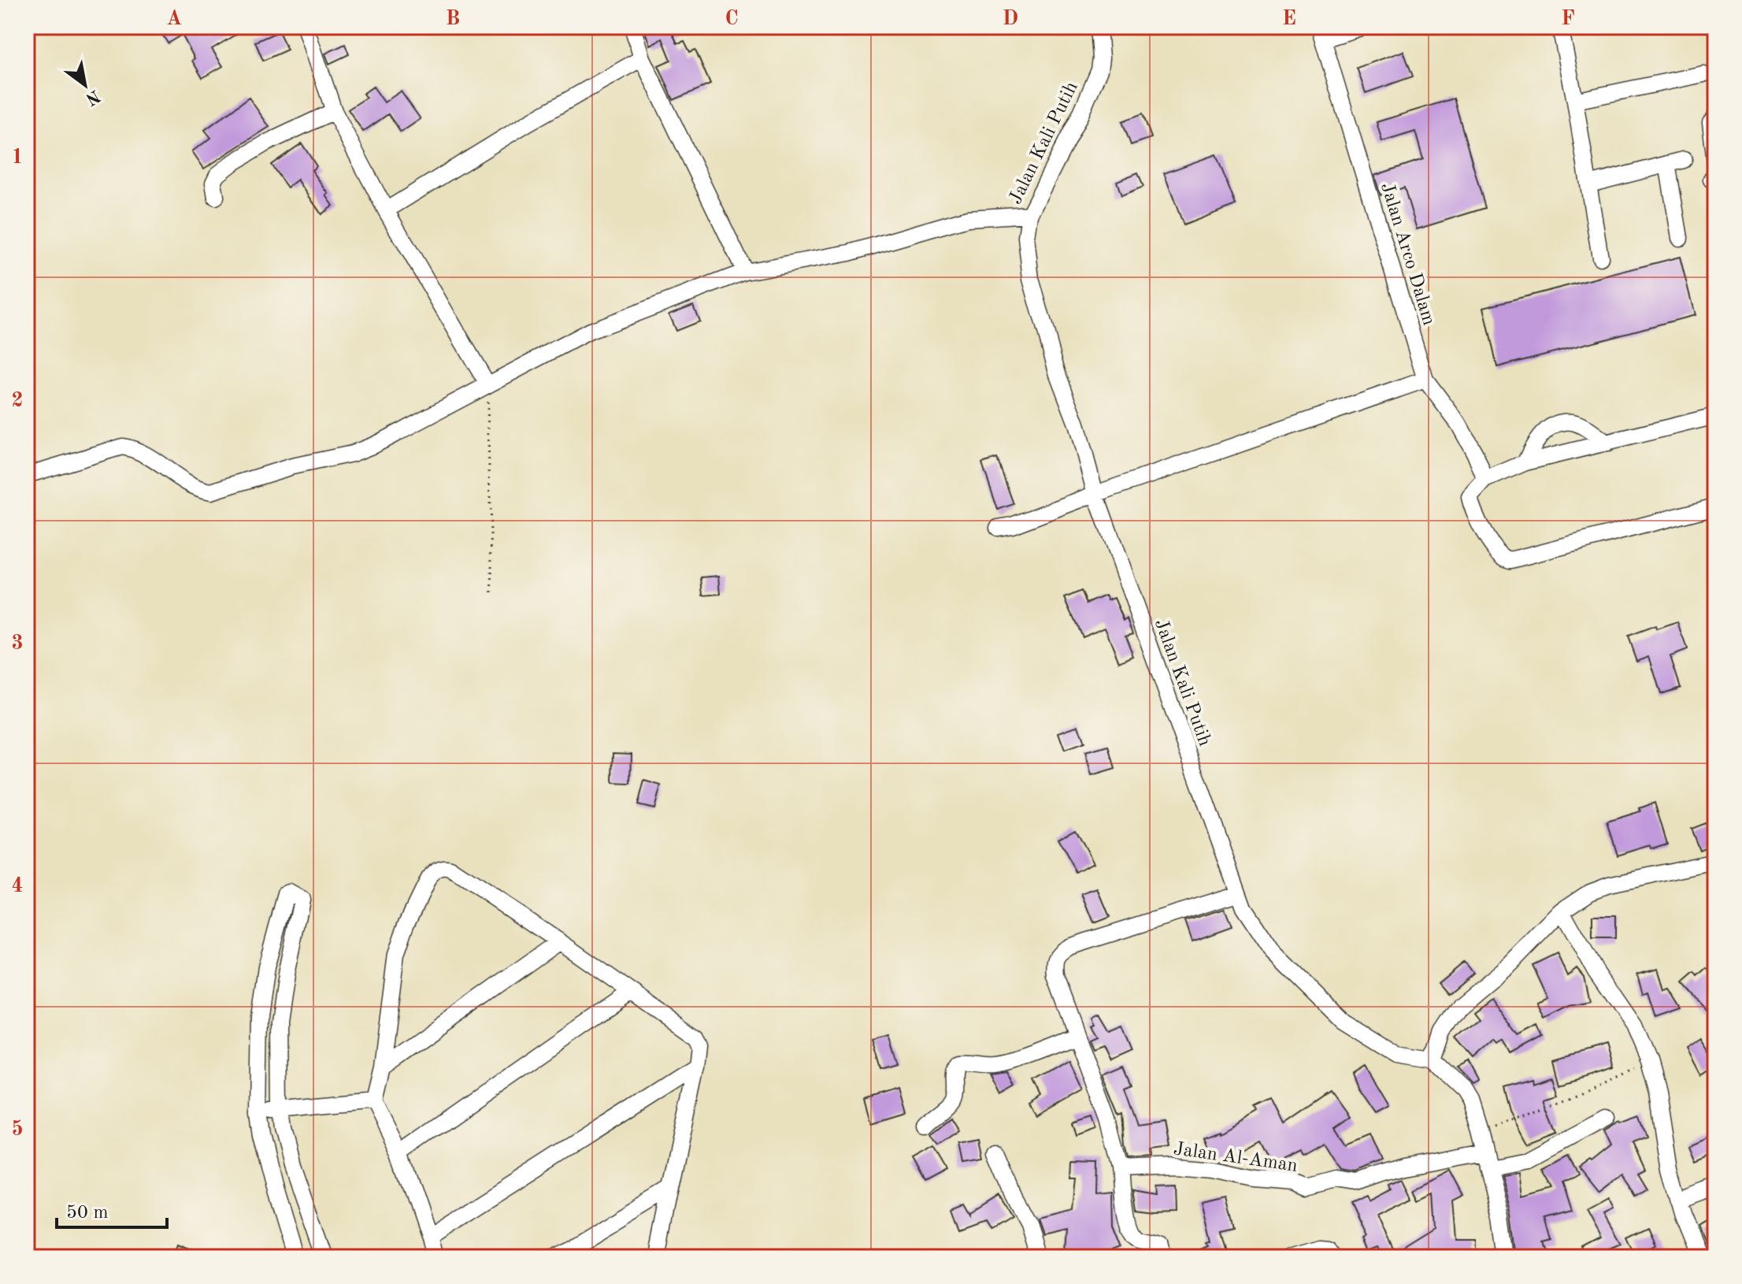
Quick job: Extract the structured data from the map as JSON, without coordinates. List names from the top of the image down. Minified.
{"streets":{"street":["Jalan Kali Putih","Jalan Arco Dalam","Jalan Al-Aman"]},"scale_bar":"50 m","north":"bottom right","grid":{"columns":["A","B","C","D","E","F"],"rows":["1","2","3","4","5"]}}
